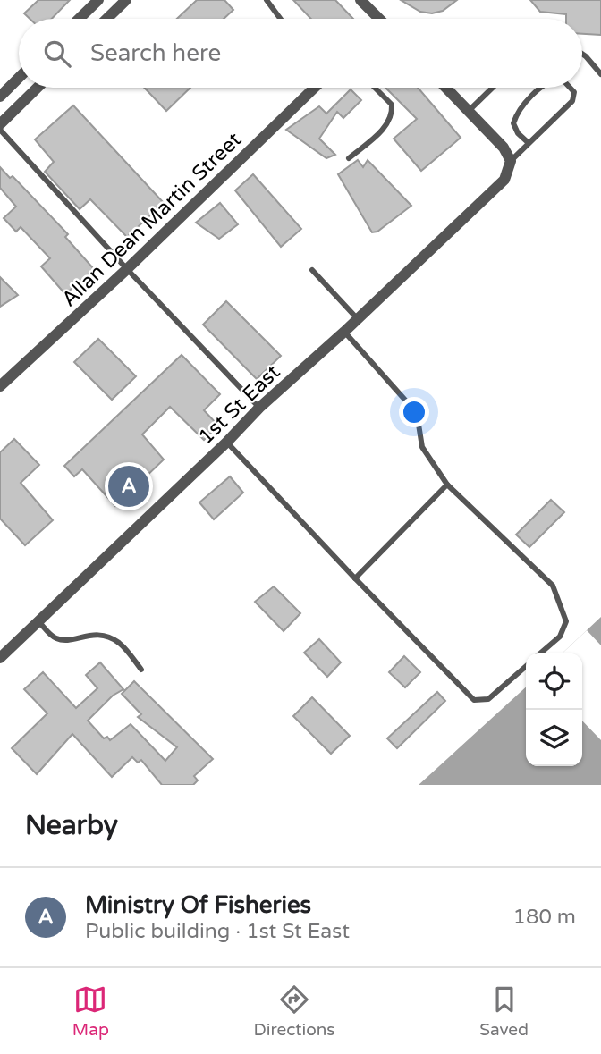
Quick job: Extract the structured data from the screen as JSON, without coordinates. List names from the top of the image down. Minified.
{"streets":{"street":["Allan Dean Martin Street","1st St East"]},"page":{"search":"Search here","pins":"A","heading":"Nearby","list":[{"mark":"A","name":"Ministry Of Fisheries","note":"Public building · 1st St East","value":"180 m"}],"nav":["Map","Directions","Saved"]}}
